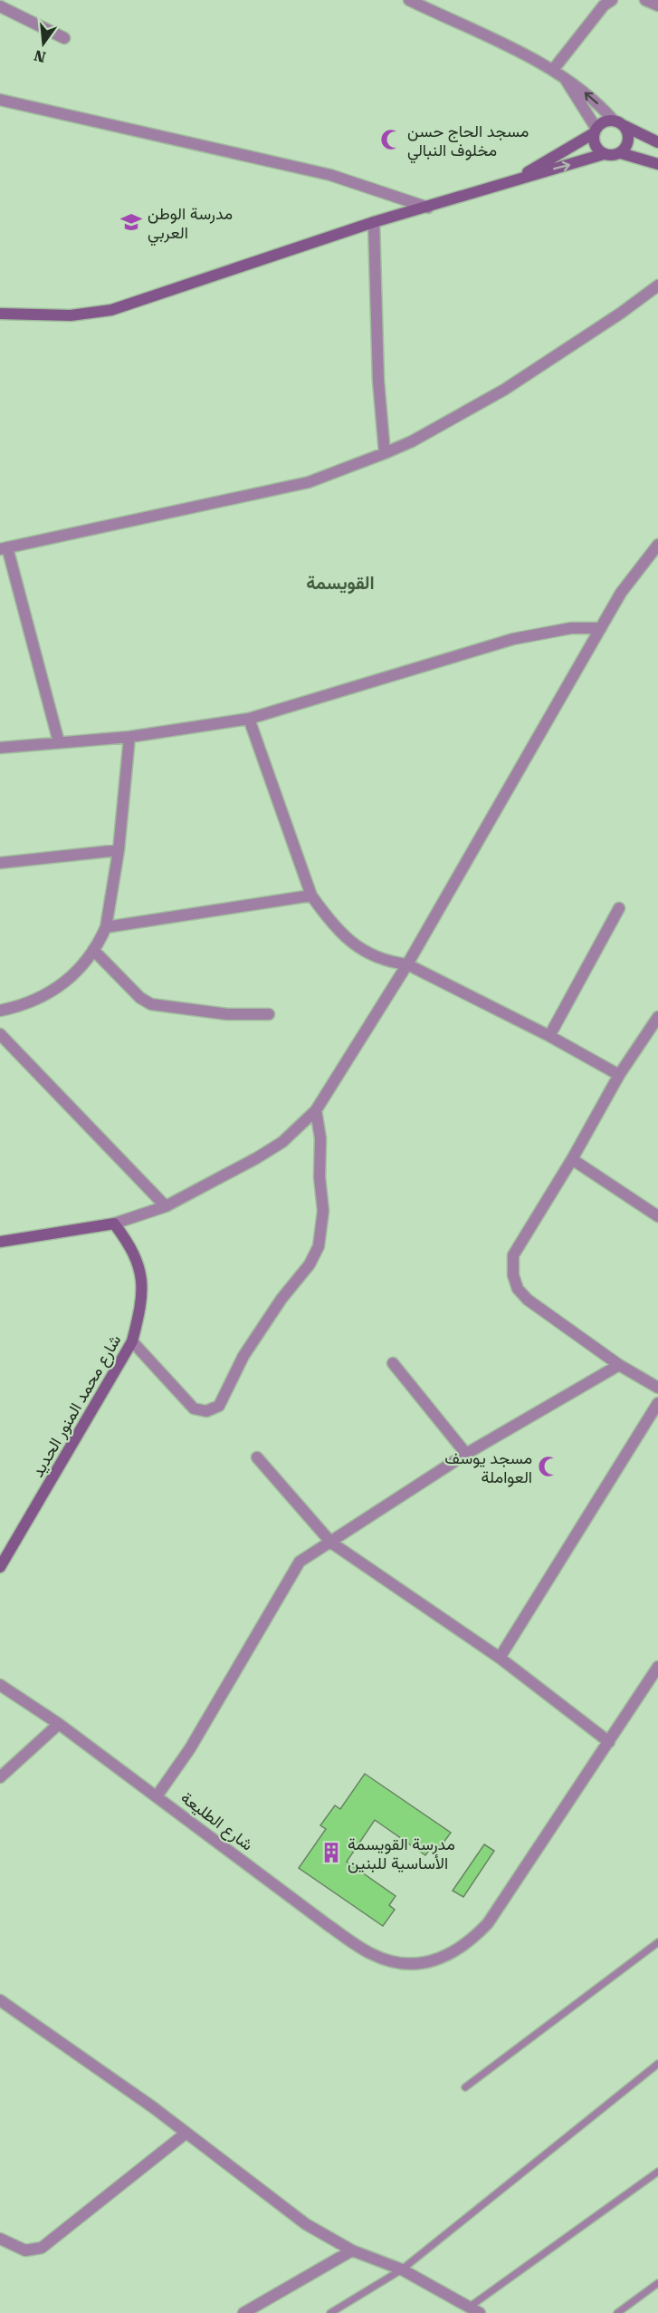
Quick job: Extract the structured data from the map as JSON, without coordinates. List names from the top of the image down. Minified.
{"streets":{"street":["شارع محمد المنور الحديد","شارع الطليعة"]},"districts":["القويسمة"],"places":{"mosque":["مسجد الحاج حسن مخلوف النبالي","مسجد يوسف العواملة"],"school or university":["مدرسة الوطن العربي"],"building":["مدرسة القويسمة الأساسية للبنين"]},"north":"bottom"}
